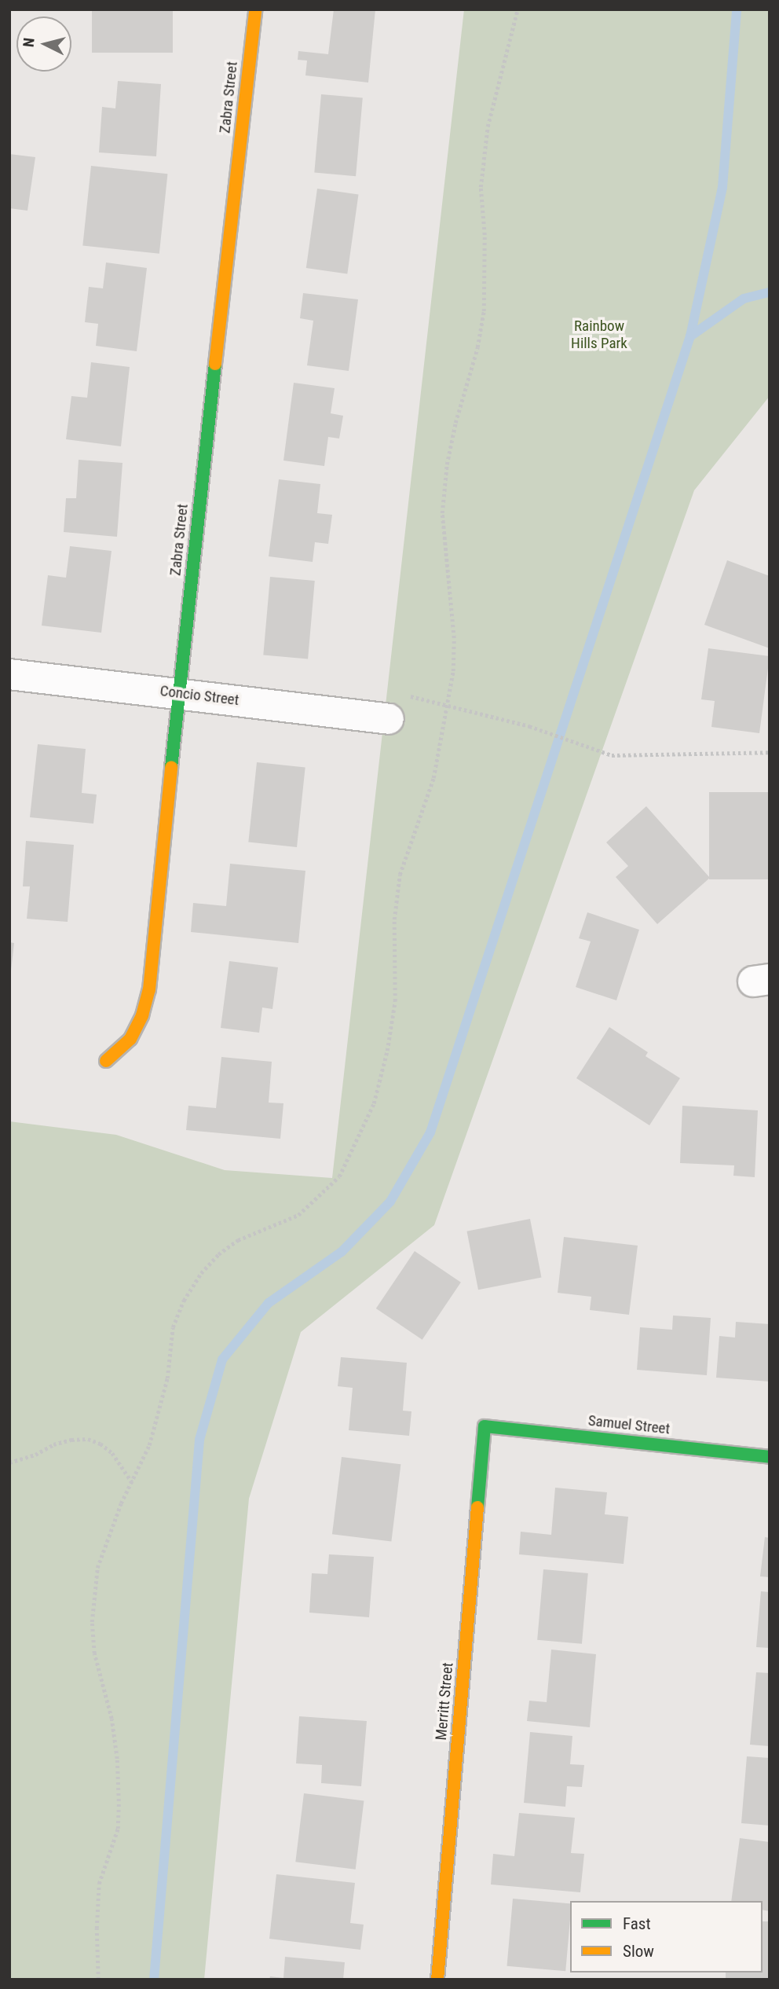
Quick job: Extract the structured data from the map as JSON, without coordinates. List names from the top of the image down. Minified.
{"streets":{"street":["Zabra Street","Concio Street","Samuel Street","Merritt Street"]},"crossings":[["Zabra Street","Concio Street"],["Samuel Street","Merritt Street"]],"parks":["Rainbow Hills Park"],"legend":["Fast","Slow"],"north":"left"}
